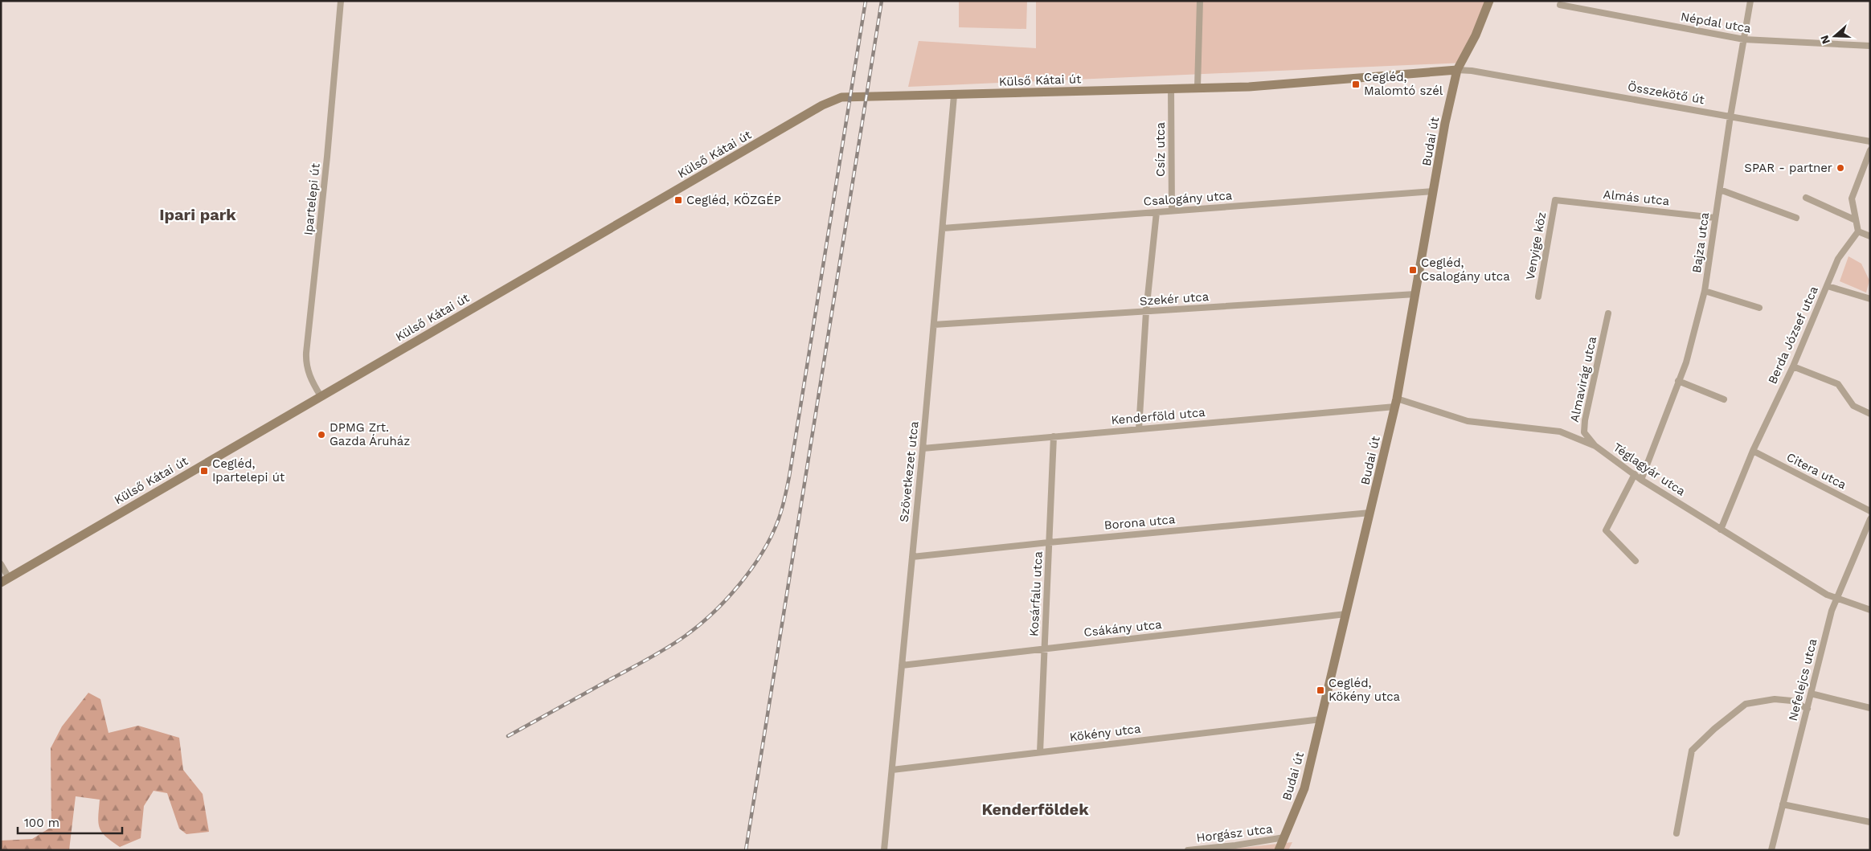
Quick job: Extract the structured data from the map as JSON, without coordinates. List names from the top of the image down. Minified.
{"streets":{"main road":["Külső Kátai út","Budai út"],"street":["Népdal utca","Összekötő út","Csíz utca","Almás utca","Csalogány utca","Ipartelepi út","Bajza utca","Venyige köz","Szekér utca","Berda József utca","Almavirág utca","Kenderföld utca","Téglagyár utca","Citera utca","Szövetkezet utca","Borona utca","Kosárfalu utca","Csákány utca","Nefelejcs utca","Kökény utca","Horgász utca"]},"crossings":[["Népdal utca","Bajza utca"],["Külső Kátai út","Összekötő út"],["Külső Kátai út","Budai út"],["Külső Kátai út","Csíz utca"],["Külső Kátai út","Ipartelepi út"],["Külső Kátai út","Szövetkezet utca"],["Összekötő út","Budai út"],["Összekötő út","Bajza utca"],["Budai út","Csalogány utca"],["Budai út","Szekér utca"],["Budai út","Kenderföld utca"],["Budai út","Téglagyár utca"],["Budai út","Borona utca"],["Budai út","Csákány utca"],["Budai út","Kökény utca"],["Budai út","Horgász utca"],["Csíz utca","Csalogány utca"],["Almás utca","Bajza utca"],["Almás utca","Venyige köz"],["Csalogány utca","Szövetkezet utca"],["Bajza utca","Téglagyár utca"],["Szekér utca","Szövetkezet utca"],["Berda József utca","Téglagyár utca"],["Berda József utca","Citera utca"],["Almavirág utca","Téglagyár utca"],["Kenderföld utca","Téglagyár utca"],["Kenderföld utca","Szövetkezet utca"],["Kenderföld utca","Kosárfalu utca"],["Téglagyár utca","Nefelejcs utca"],["Szövetkezet utca","Borona utca"],["Szövetkezet utca","Csákány utca"],["Szövetkezet utca","Kökény utca"],["Borona utca","Kosárfalu utca"],["Kosárfalu utca","Csákány utca"],["Kosárfalu utca","Kökény utca"]],"districts":["Ipari park","Kenderföldek"],"places":{"transit":["Cegléd, Malomtó szél","Cegléd, KÖZGÉP","Cegléd, Csalogány utca","Cegléd, Ipartelepi út","Cegléd, Kökény utca"],"other":["SPAR - partner","DPMG Zrt. Gazda Áruház"]},"scale_bar":"100 m","north":"left"}
